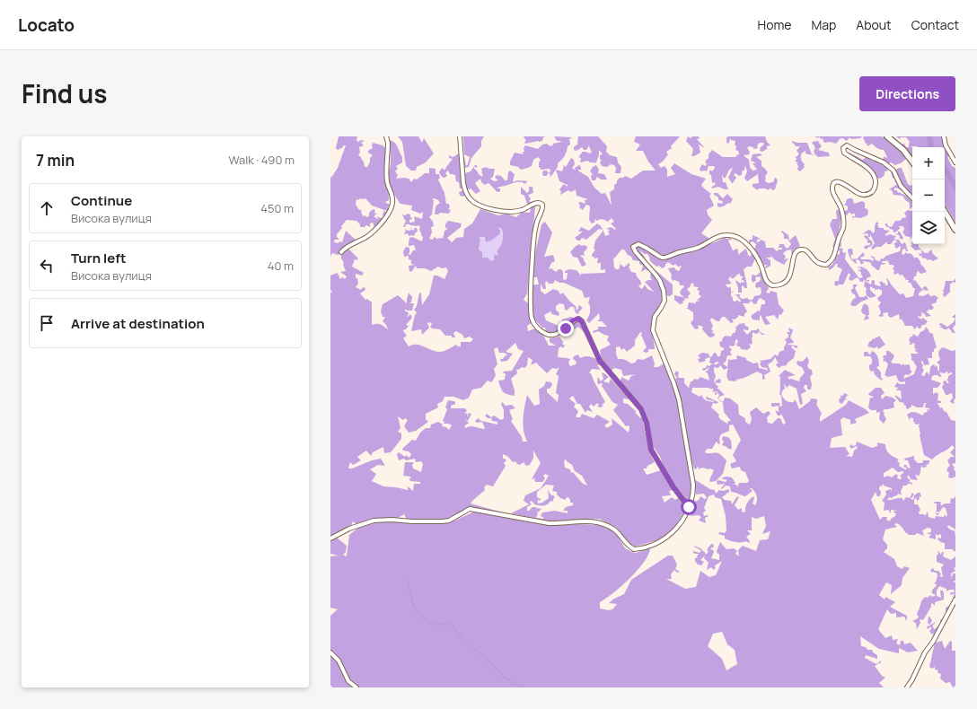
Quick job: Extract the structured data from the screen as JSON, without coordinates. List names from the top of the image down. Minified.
{"page":{"header":"Locato","nav":["Home","Map","About","Contact"],"title":"Find us","buttons":"Directions","heading":["7 min","Walk · 490 m"],"map_buttons":["+","−"],"list":[["Continue","Висока вулиця","450 m"],["Turn left","Висока вулиця","40 m"],"Arrive at destination"]}}
